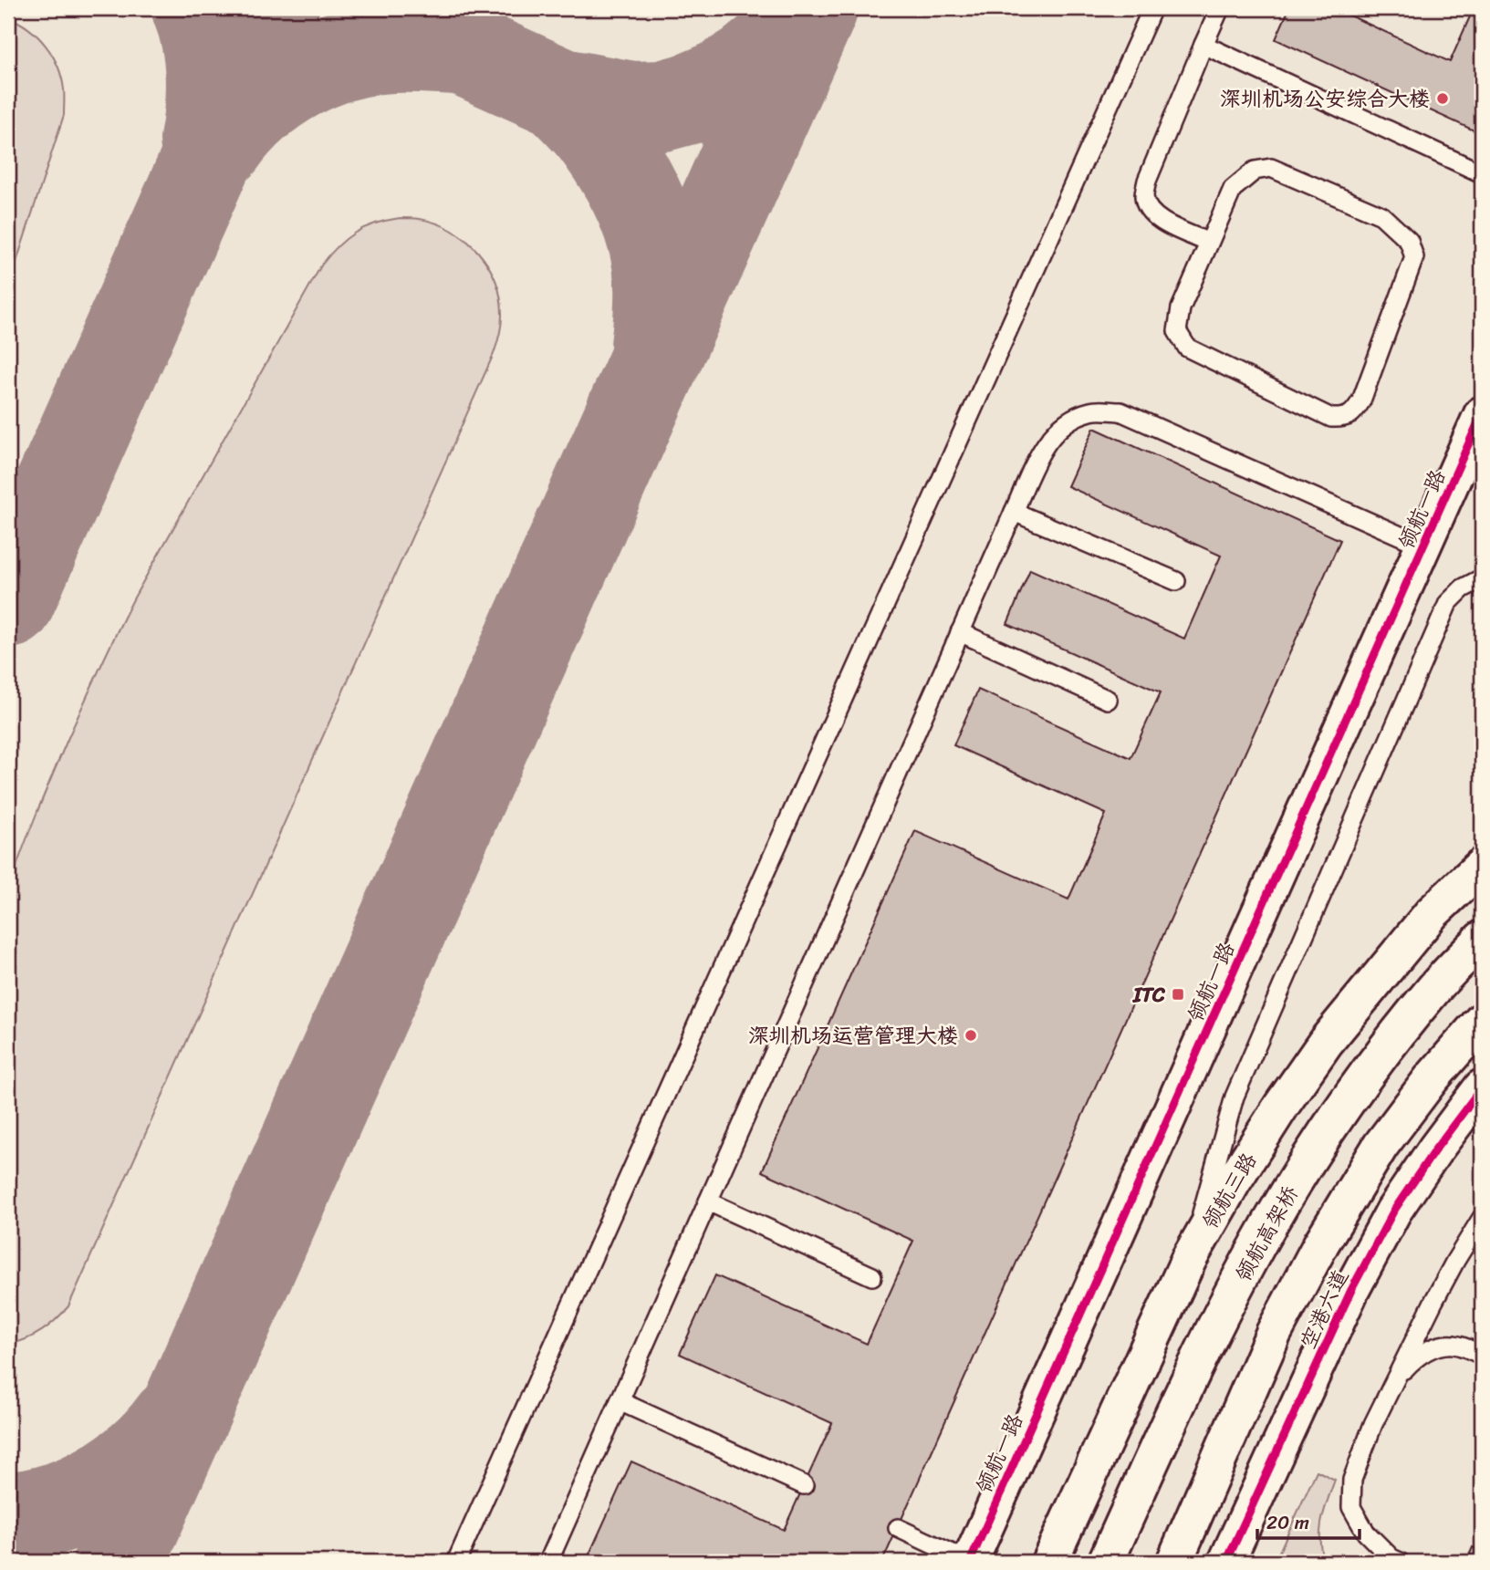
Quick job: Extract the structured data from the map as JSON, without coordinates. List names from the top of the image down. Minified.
{"streets":{"main road":["领航一路","领航三路","领航高架桥","空港六道"]},"places":{"other":["深圳机场公安综合大楼","深圳机场运营管理大楼"],"transit":["ITC"]},"scale_bar":"20 m"}
